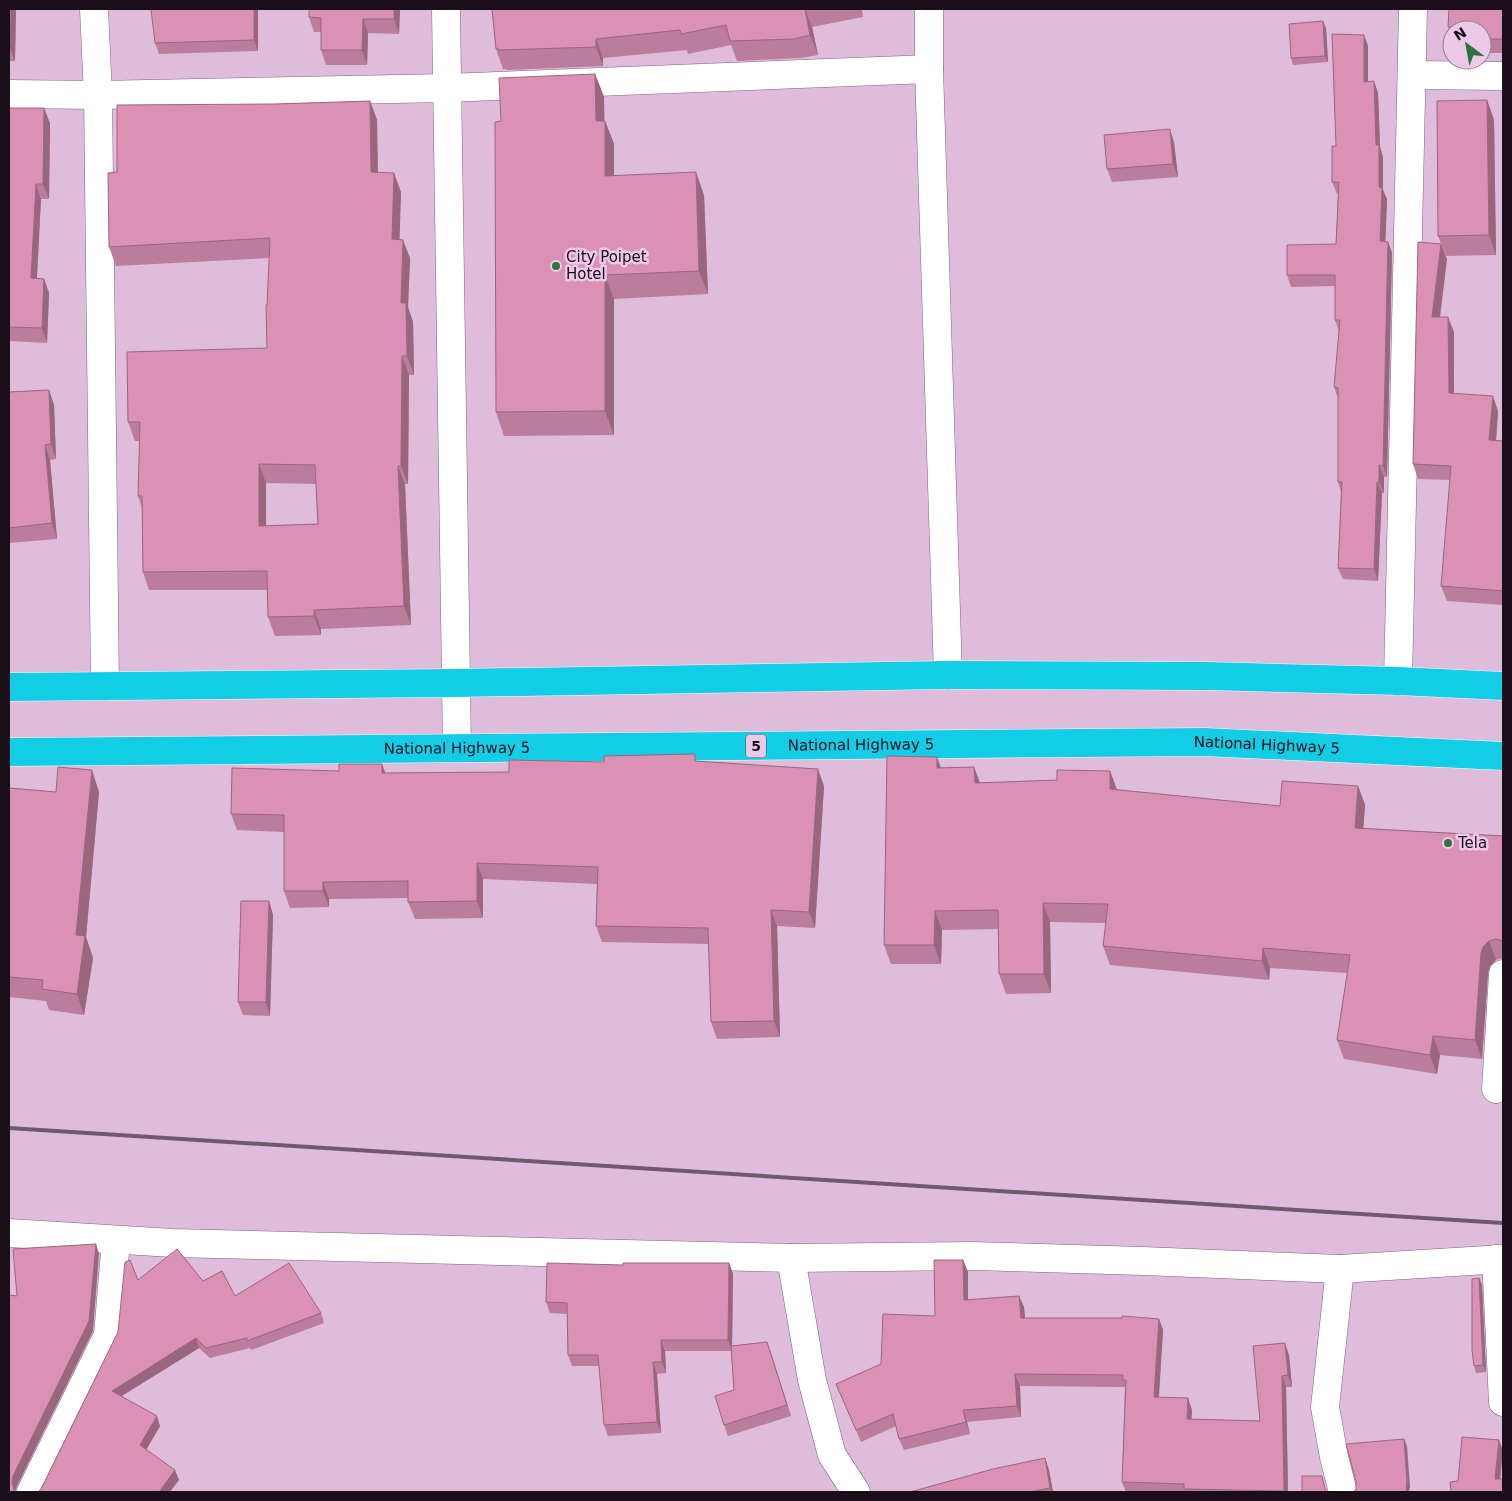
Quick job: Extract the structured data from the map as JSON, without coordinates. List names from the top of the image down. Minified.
{"streets":{"highway":["National Highway 5","5"]},"places":["City Poipet Hotel","Tela"],"north":"top left"}
